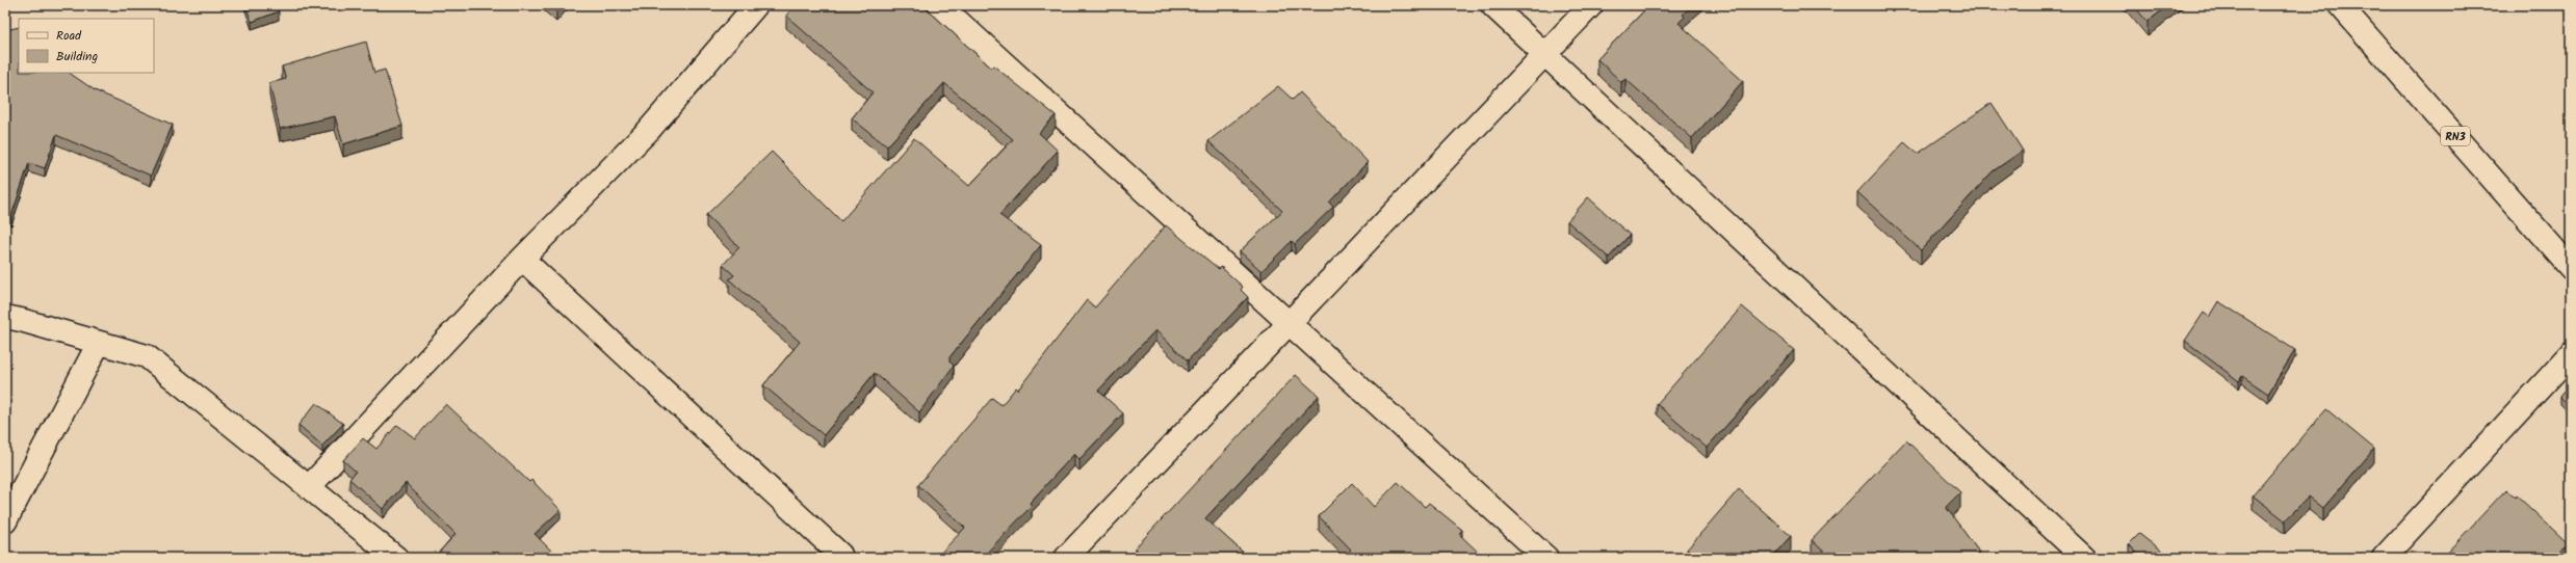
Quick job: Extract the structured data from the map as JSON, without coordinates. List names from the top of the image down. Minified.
{"streets":{"main road":["RN3"]},"legend":["Road","Building"]}
